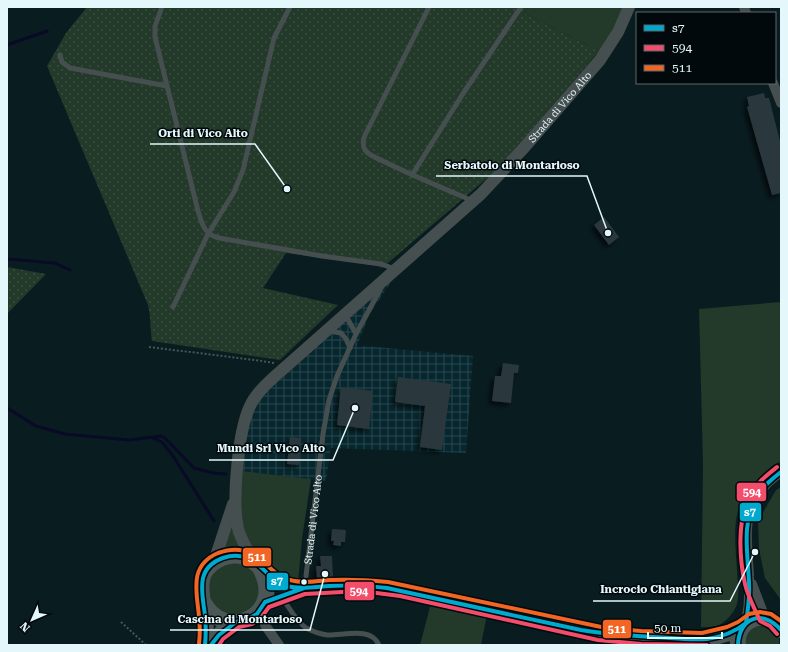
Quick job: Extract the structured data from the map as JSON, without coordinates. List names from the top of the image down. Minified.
{"streets":{"street":["Strada di Vico Alto"]},"places":["Orti di Vico Alto","Serbatoio di Montarioso","Mundi Srl Vico Alto","Incrocio Chiantigiana","Cascina di Montarioso"],"lines":["transit line 594","transit line s7","transit line 511"],"legend":["s7","594","511"],"scale_bar":"50 m","north":"bottom left"}
